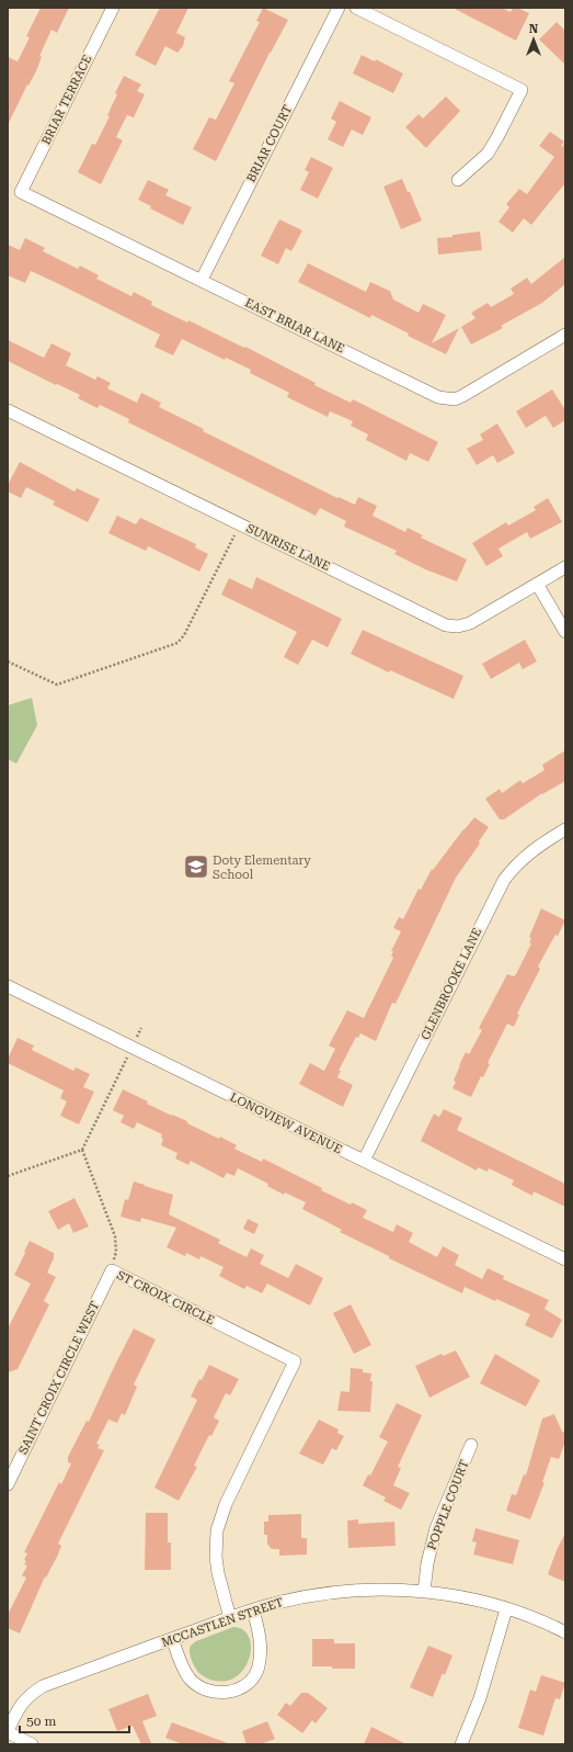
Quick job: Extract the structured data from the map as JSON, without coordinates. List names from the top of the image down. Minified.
{"streets":{"street":["BRIAR TERRACE","BRIAR COURT","EAST BRIAR LANE","SUNRISE LANE","GLENBROOKE LANE","LONGVIEW AVENUE","ST CROIX CIRCLE","SAINT CROIX CIRCLE WEST","POPPLE COURT","MCCASTLEN STREET"]},"crossings":[["BRIAR TERRACE","EAST BRIAR LANE"],["BRIAR COURT","EAST BRIAR LANE"],["GLENBROOKE LANE","LONGVIEW AVENUE"],["ST CROIX CIRCLE","SAINT CROIX CIRCLE WEST"],["ST CROIX CIRCLE","MCCASTLEN STREET"],["POPPLE COURT","MCCASTLEN STREET"]],"places":{"school or university":["Doty Elementary School"]},"scale_bar":"50 m","north":"top"}
